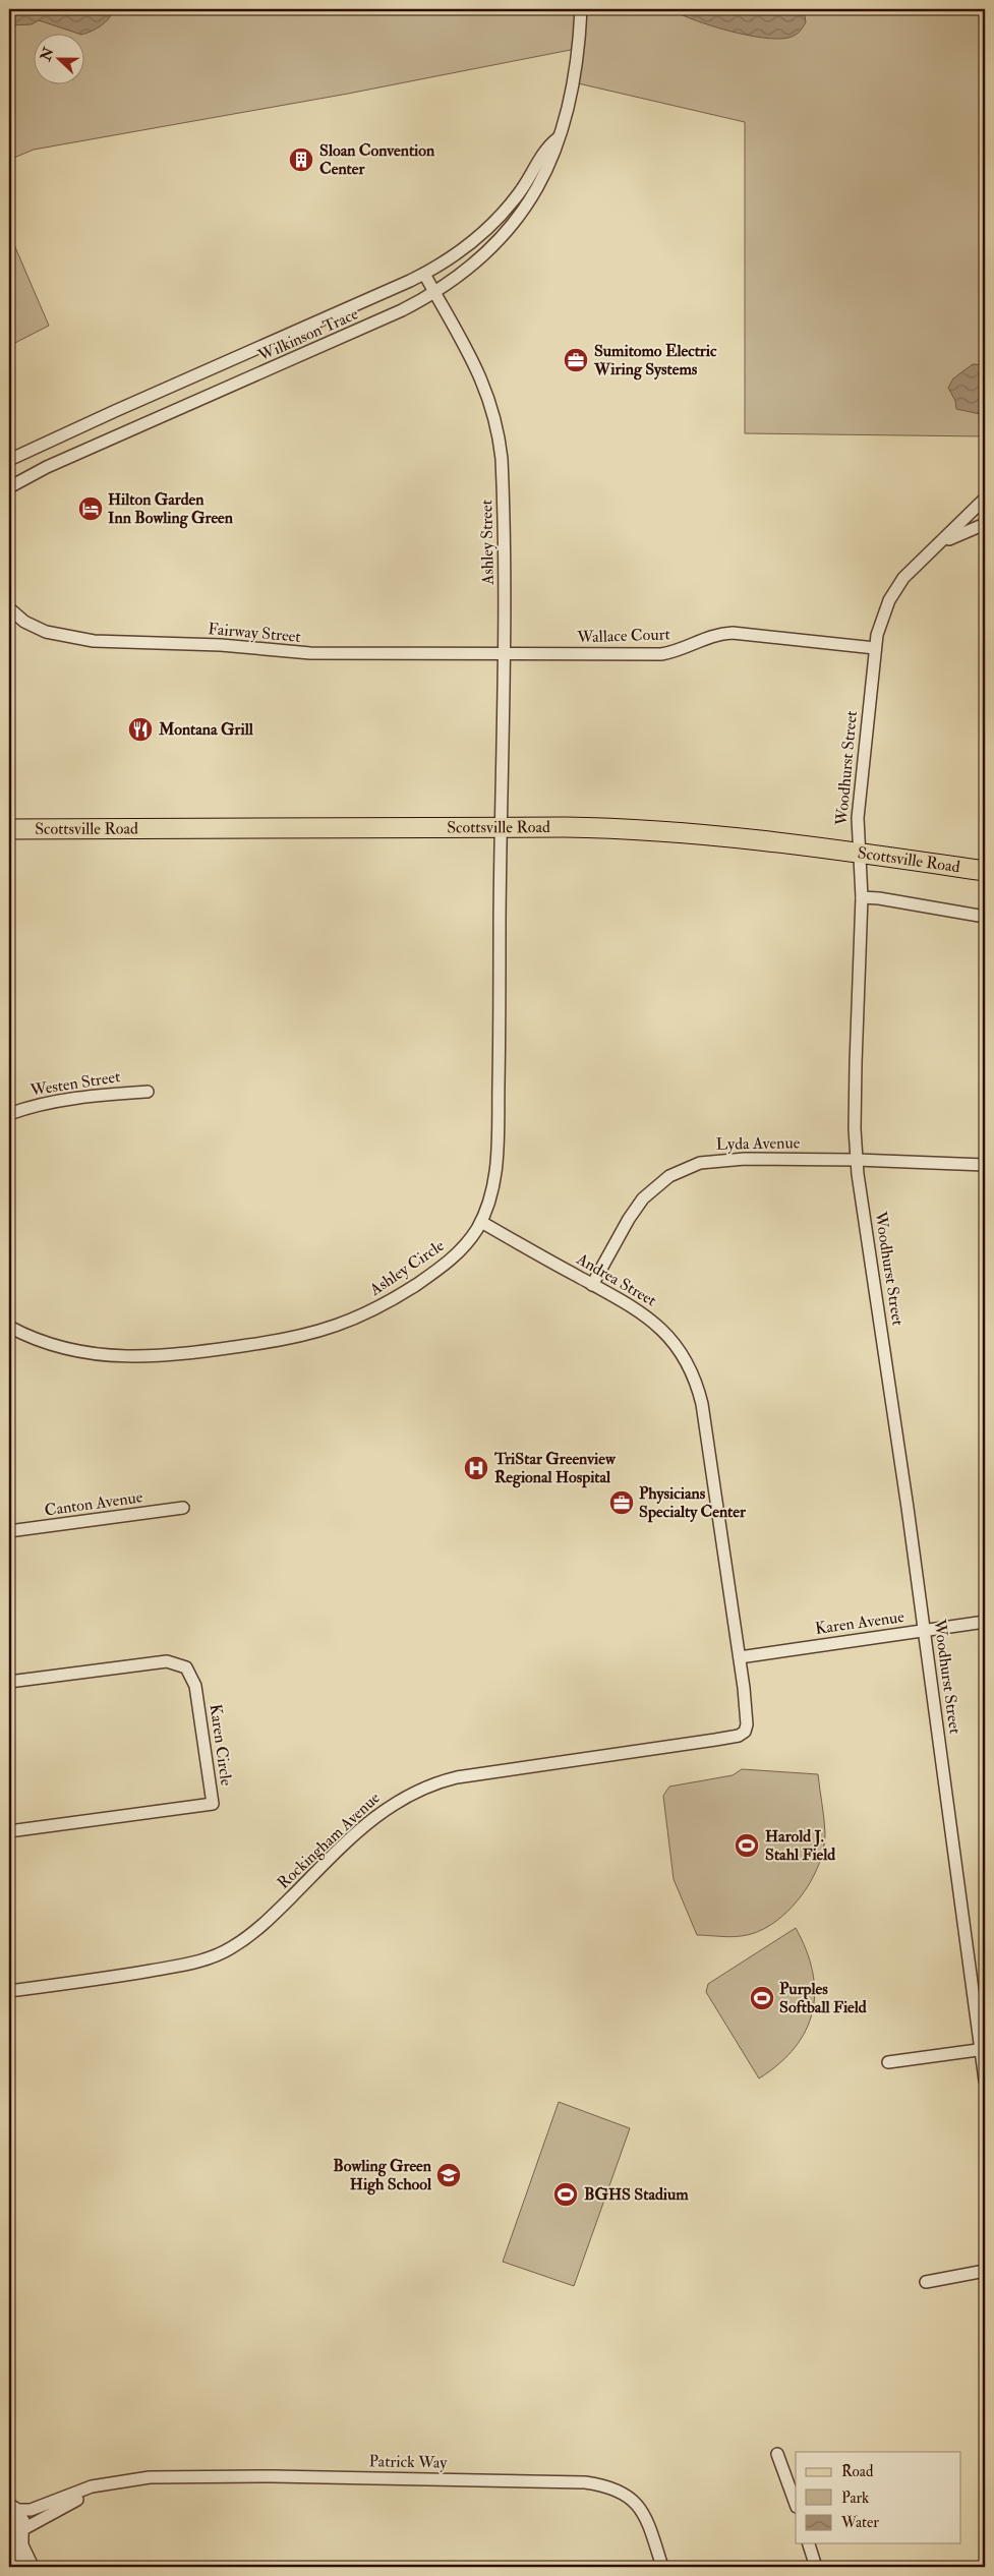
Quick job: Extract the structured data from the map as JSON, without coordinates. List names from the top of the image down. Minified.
{"streets":{"main road":["Scottsville Road"],"street":["Wilkinson Trace","Ashley Street","Fairway Street","Wallace Court","Woodhurst Street","Westen Street","Lyda Avenue","Ashley Circle","Andrea Street","Canton Avenue","Karen Avenue","Karen Circle","Rockingham Avenue","Patrick Way"]},"crossings":[["Wilkinson Trace","Ashley Street"],["Ashley Street","Fairway Street"],["Ashley Street","Wallace Court"],["Ashley Street","Scottsville Road"],["Ashley Street","Ashley Circle"],["Fairway Street","Wallace Court"],["Wallace Court","Woodhurst Street"],["Woodhurst Street","Scottsville Road"],["Woodhurst Street","Lyda Avenue"],["Woodhurst Street","Karen Avenue"],["Scottsville Road","Ashley Circle"],["Lyda Avenue","Andrea Street"],["Ashley Circle","Andrea Street"],["Andrea Street","Karen Avenue"],["Andrea Street","Rockingham Avenue"]],"places":{"building":["Sloan Convention Center"],"office":["Sumitomo Electric Wiring Systems","Physicians Specialty Center"],"hotel":["Hilton Garden Inn Bowling Green"],"restaurant":["Montana Grill"],"hospital":["TriStar Greenview Regional Hospital"],"sports":["Harold J. Stahl Field","Purples Softball Field","BGHS Stadium"],"school or university":["Bowling Green High School"]},"legend":["Road","Park","Water"],"north":"left"}
